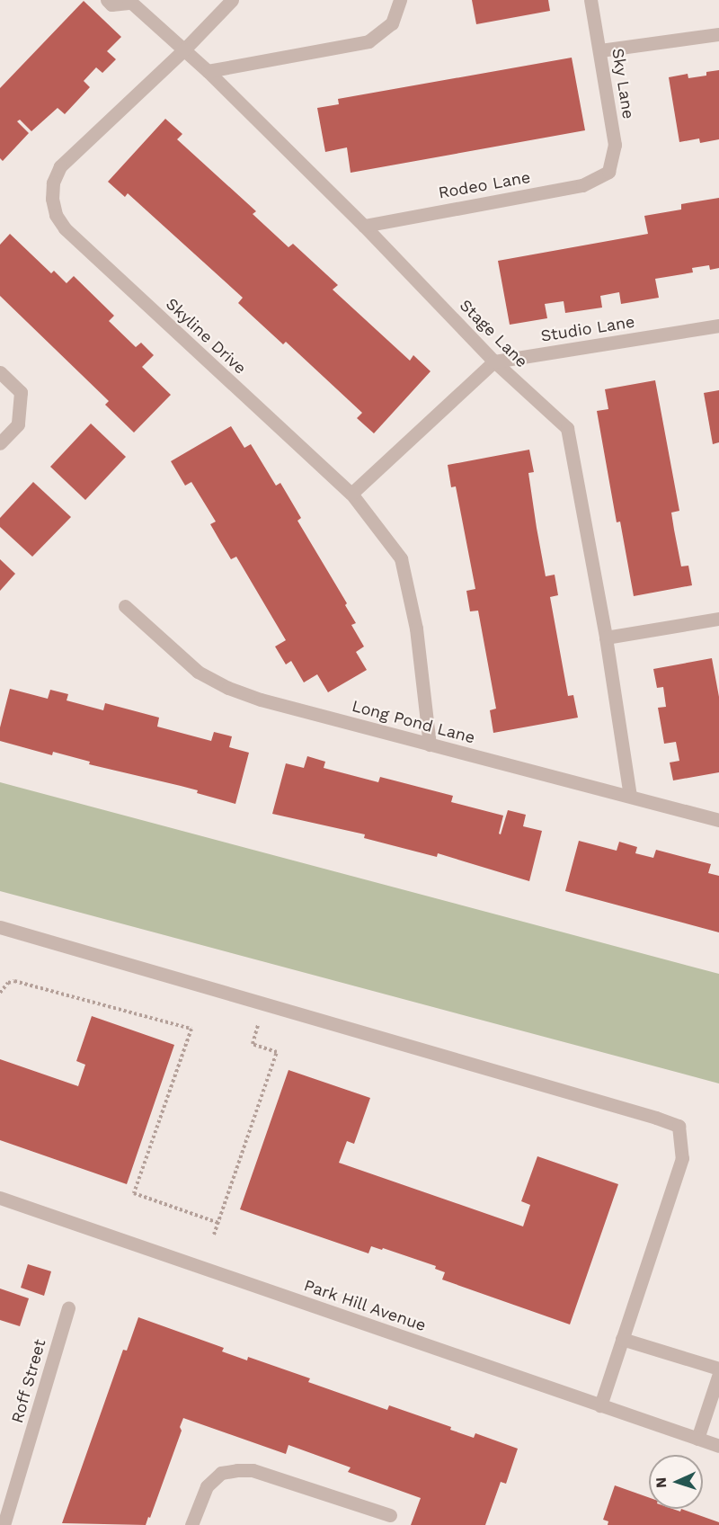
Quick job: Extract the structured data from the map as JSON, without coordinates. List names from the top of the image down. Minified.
{"streets":{"street":["Sky Lane","Rodeo Lane","Studio Lane","Stage Lane","Skyline Drive","Long Pond Lane","Park Hill Avenue","Roff Street"]},"crossings":[["Sky Lane","Rodeo Lane"],["Rodeo Lane","Stage Lane"],["Studio Lane","Stage Lane"],["Stage Lane","Skyline Drive"],["Stage Lane","Long Pond Lane"],["Skyline Drive","Long Pond Lane"]],"north":"left"}
